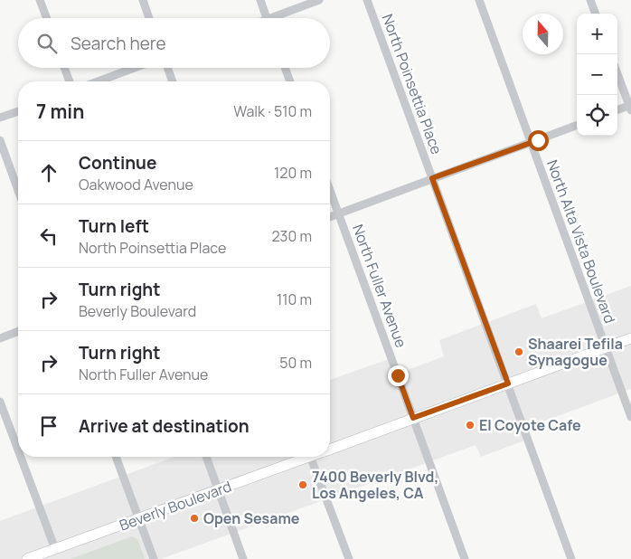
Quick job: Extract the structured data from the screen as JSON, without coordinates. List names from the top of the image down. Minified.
{"streets":{"main road":["Beverly Boulevard"],"street":["North Poinsettia Place","North Alta Vista Boulevard","North Fuller Avenue"]},"crossings":[["North Poinsettia Place","Beverly Boulevard"],["North Alta Vista Boulevard","Beverly Boulevard"],["North Fuller Avenue","Beverly Boulevard"]],"places":["Shaarei Tefila Synagogue","El Coyote Cafe","7400 Beverly Blvd, Los Angeles, CA","Open Sesame"],"north":"top","page":{"map_buttons":["+","−"],"search":"Search here","heading":["7 min","Walk · 510 m"],"list":[["Continue","Oakwood Avenue","120 m"],["Turn left","North Poinsettia Place","230 m"],["Turn right","Beverly Boulevard","110 m"],["Turn right","North Fuller Avenue","50 m"],"Arrive at destination"]}}
